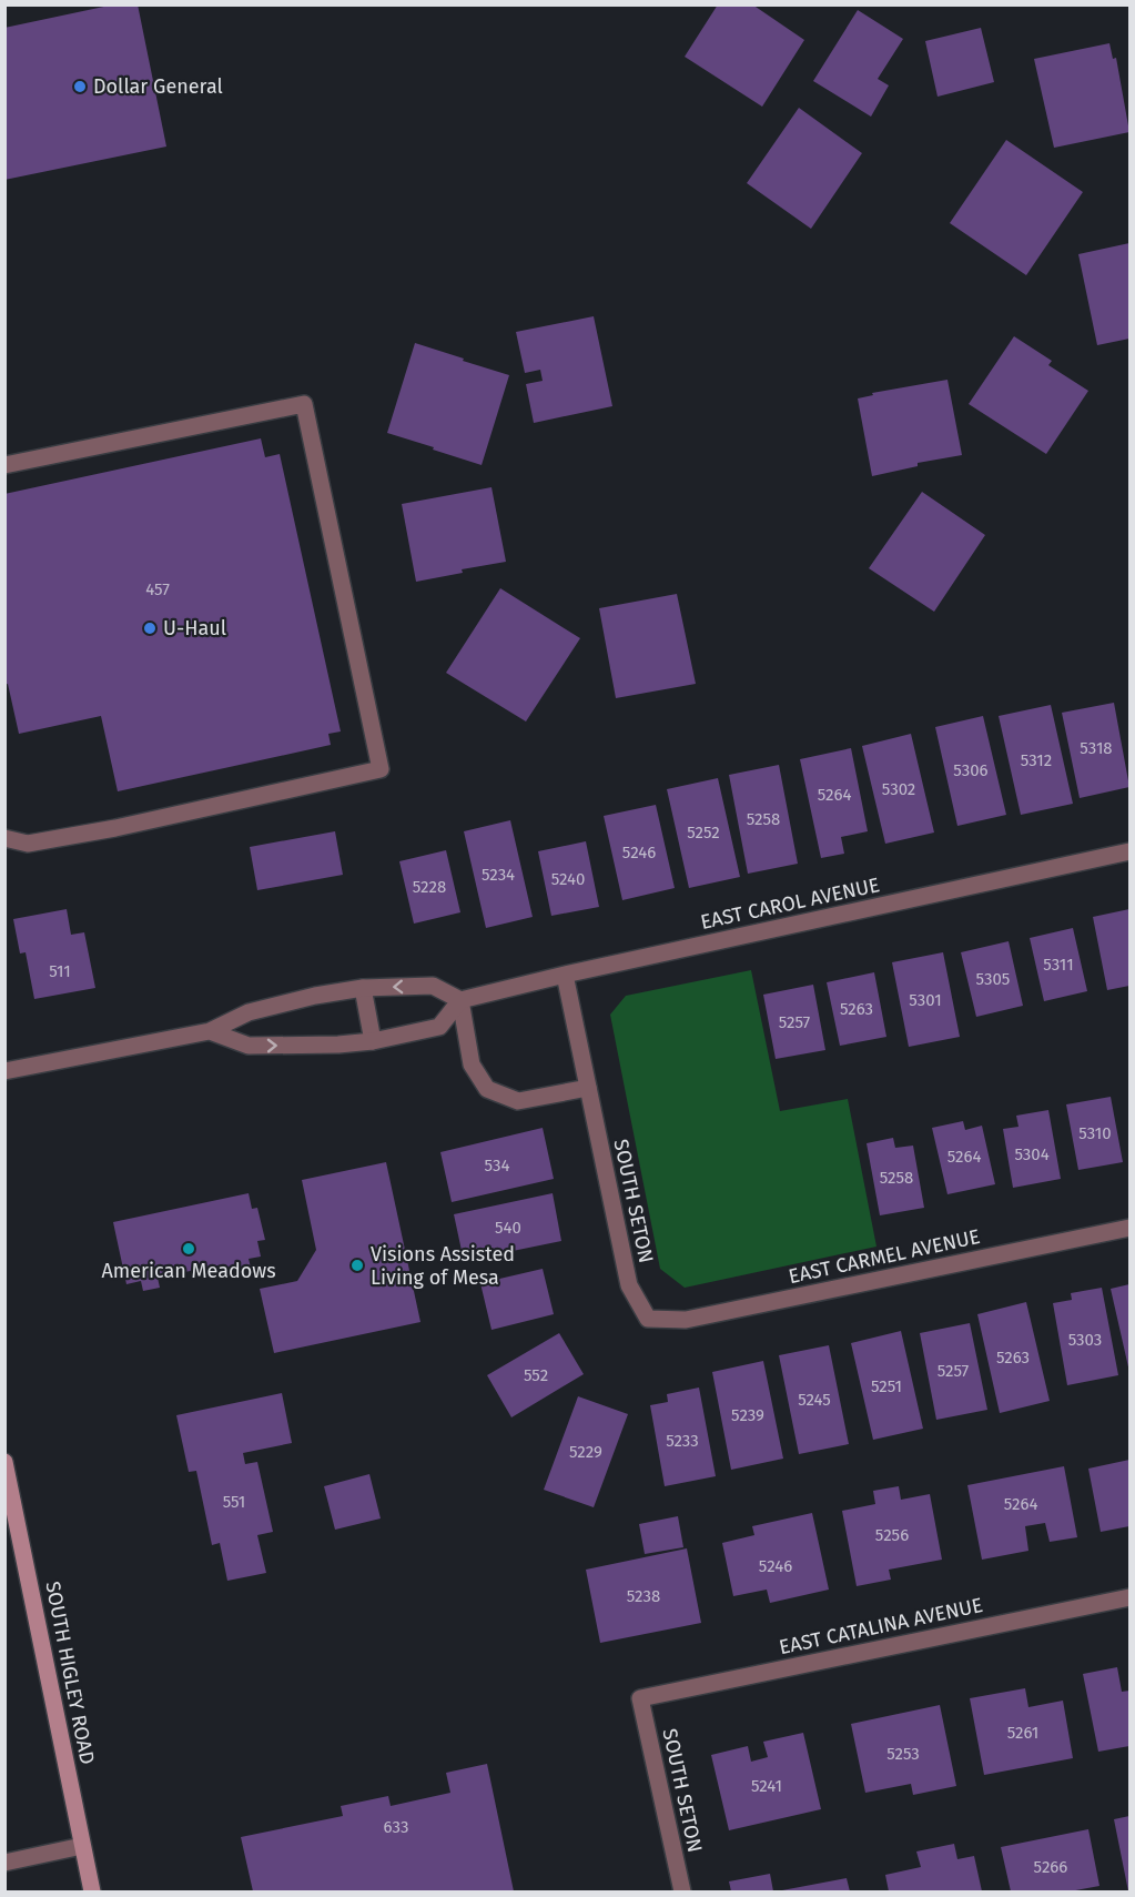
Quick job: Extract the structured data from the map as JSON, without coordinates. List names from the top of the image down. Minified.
{"streets":{"main road":["SOUTH HIGLEY ROAD"],"street":["EAST CAROL AVENUE","SOUTH SETON","EAST CARMEL AVENUE","EAST CATALINA AVENUE"]},"crossings":[["EAST CAROL AVENUE","SOUTH SETON"],["SOUTH SETON","EAST CARMEL AVENUE"],["SOUTH SETON","EAST CATALINA AVENUE"]],"places":["Dollar General","U-Haul","American Meadows","Visions Assisted Living of Mesa"],"house_numbers":["457","5318","5312","5306","5302","5264","5258","5252","5246","5234","5240","5228","5311","511","5305","5301","5263","5257","5310","5304","5264","534","5258","540","5303","5263","5257","552","5251","5245","5239","5233","5229","551","5264","5256","5246","5238","5261","5253","5241","633","5266"]}
